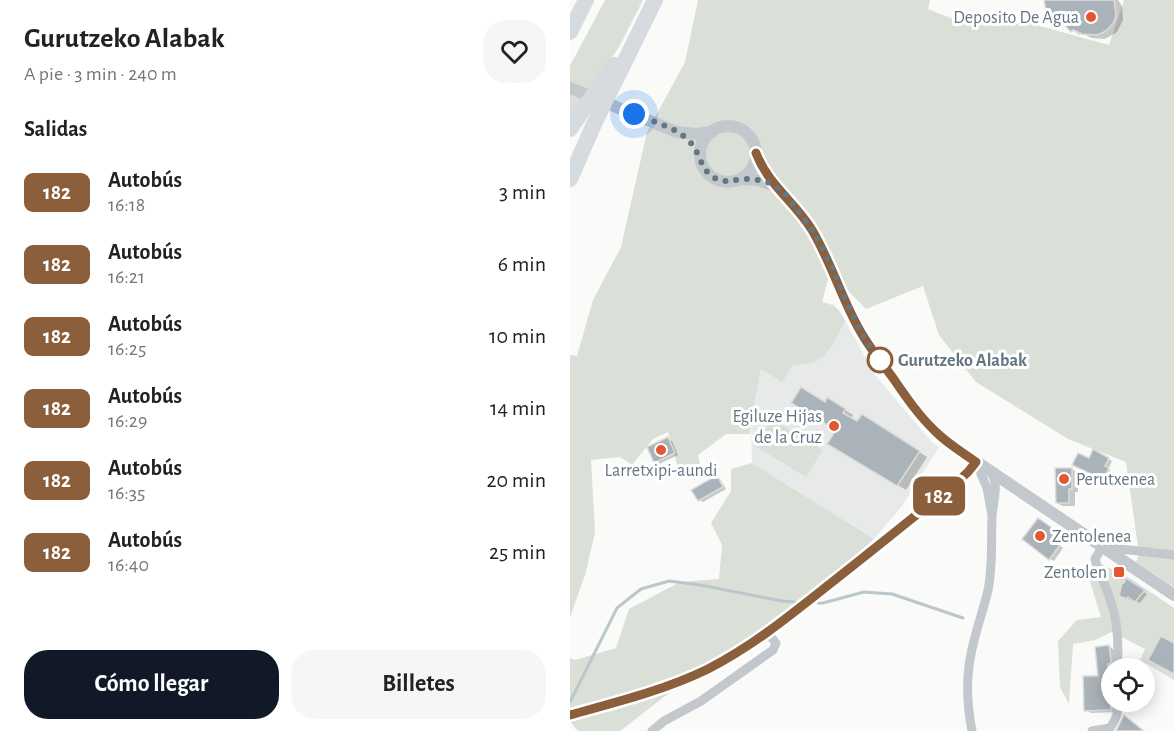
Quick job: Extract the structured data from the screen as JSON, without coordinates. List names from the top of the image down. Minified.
{"places":{"other":["Deposito De Agua","Gurutzeko Alabak","Egiluze Hijas de la Cruz","Larretxipi-aundi","Perutxenea","Zentolenea"],"transit":["Zentolen"]},"lines":["bus line 182"],"page":{"heading":[["Gurutzeko Alabak","A pie · 3 min · 240 m"],"Salidas"],"on_map":"182","list":[{"mark":"182","name":"Autobús","note":"16:18","value":"3 min"},{"mark":"182","name":"Autobús","note":"16:21","value":"6 min"},{"mark":"182","name":"Autobús","note":"16:25","value":"10 min"},{"mark":"182","name":"Autobús","note":"16:29","value":"14 min"},{"mark":"182","name":"Autobús","note":"16:35","value":"20 min"},{"mark":"182","name":"Autobús","note":"16:40","value":"25 min"}],"buttons":["Cómo llegar","Billetes"]}}
